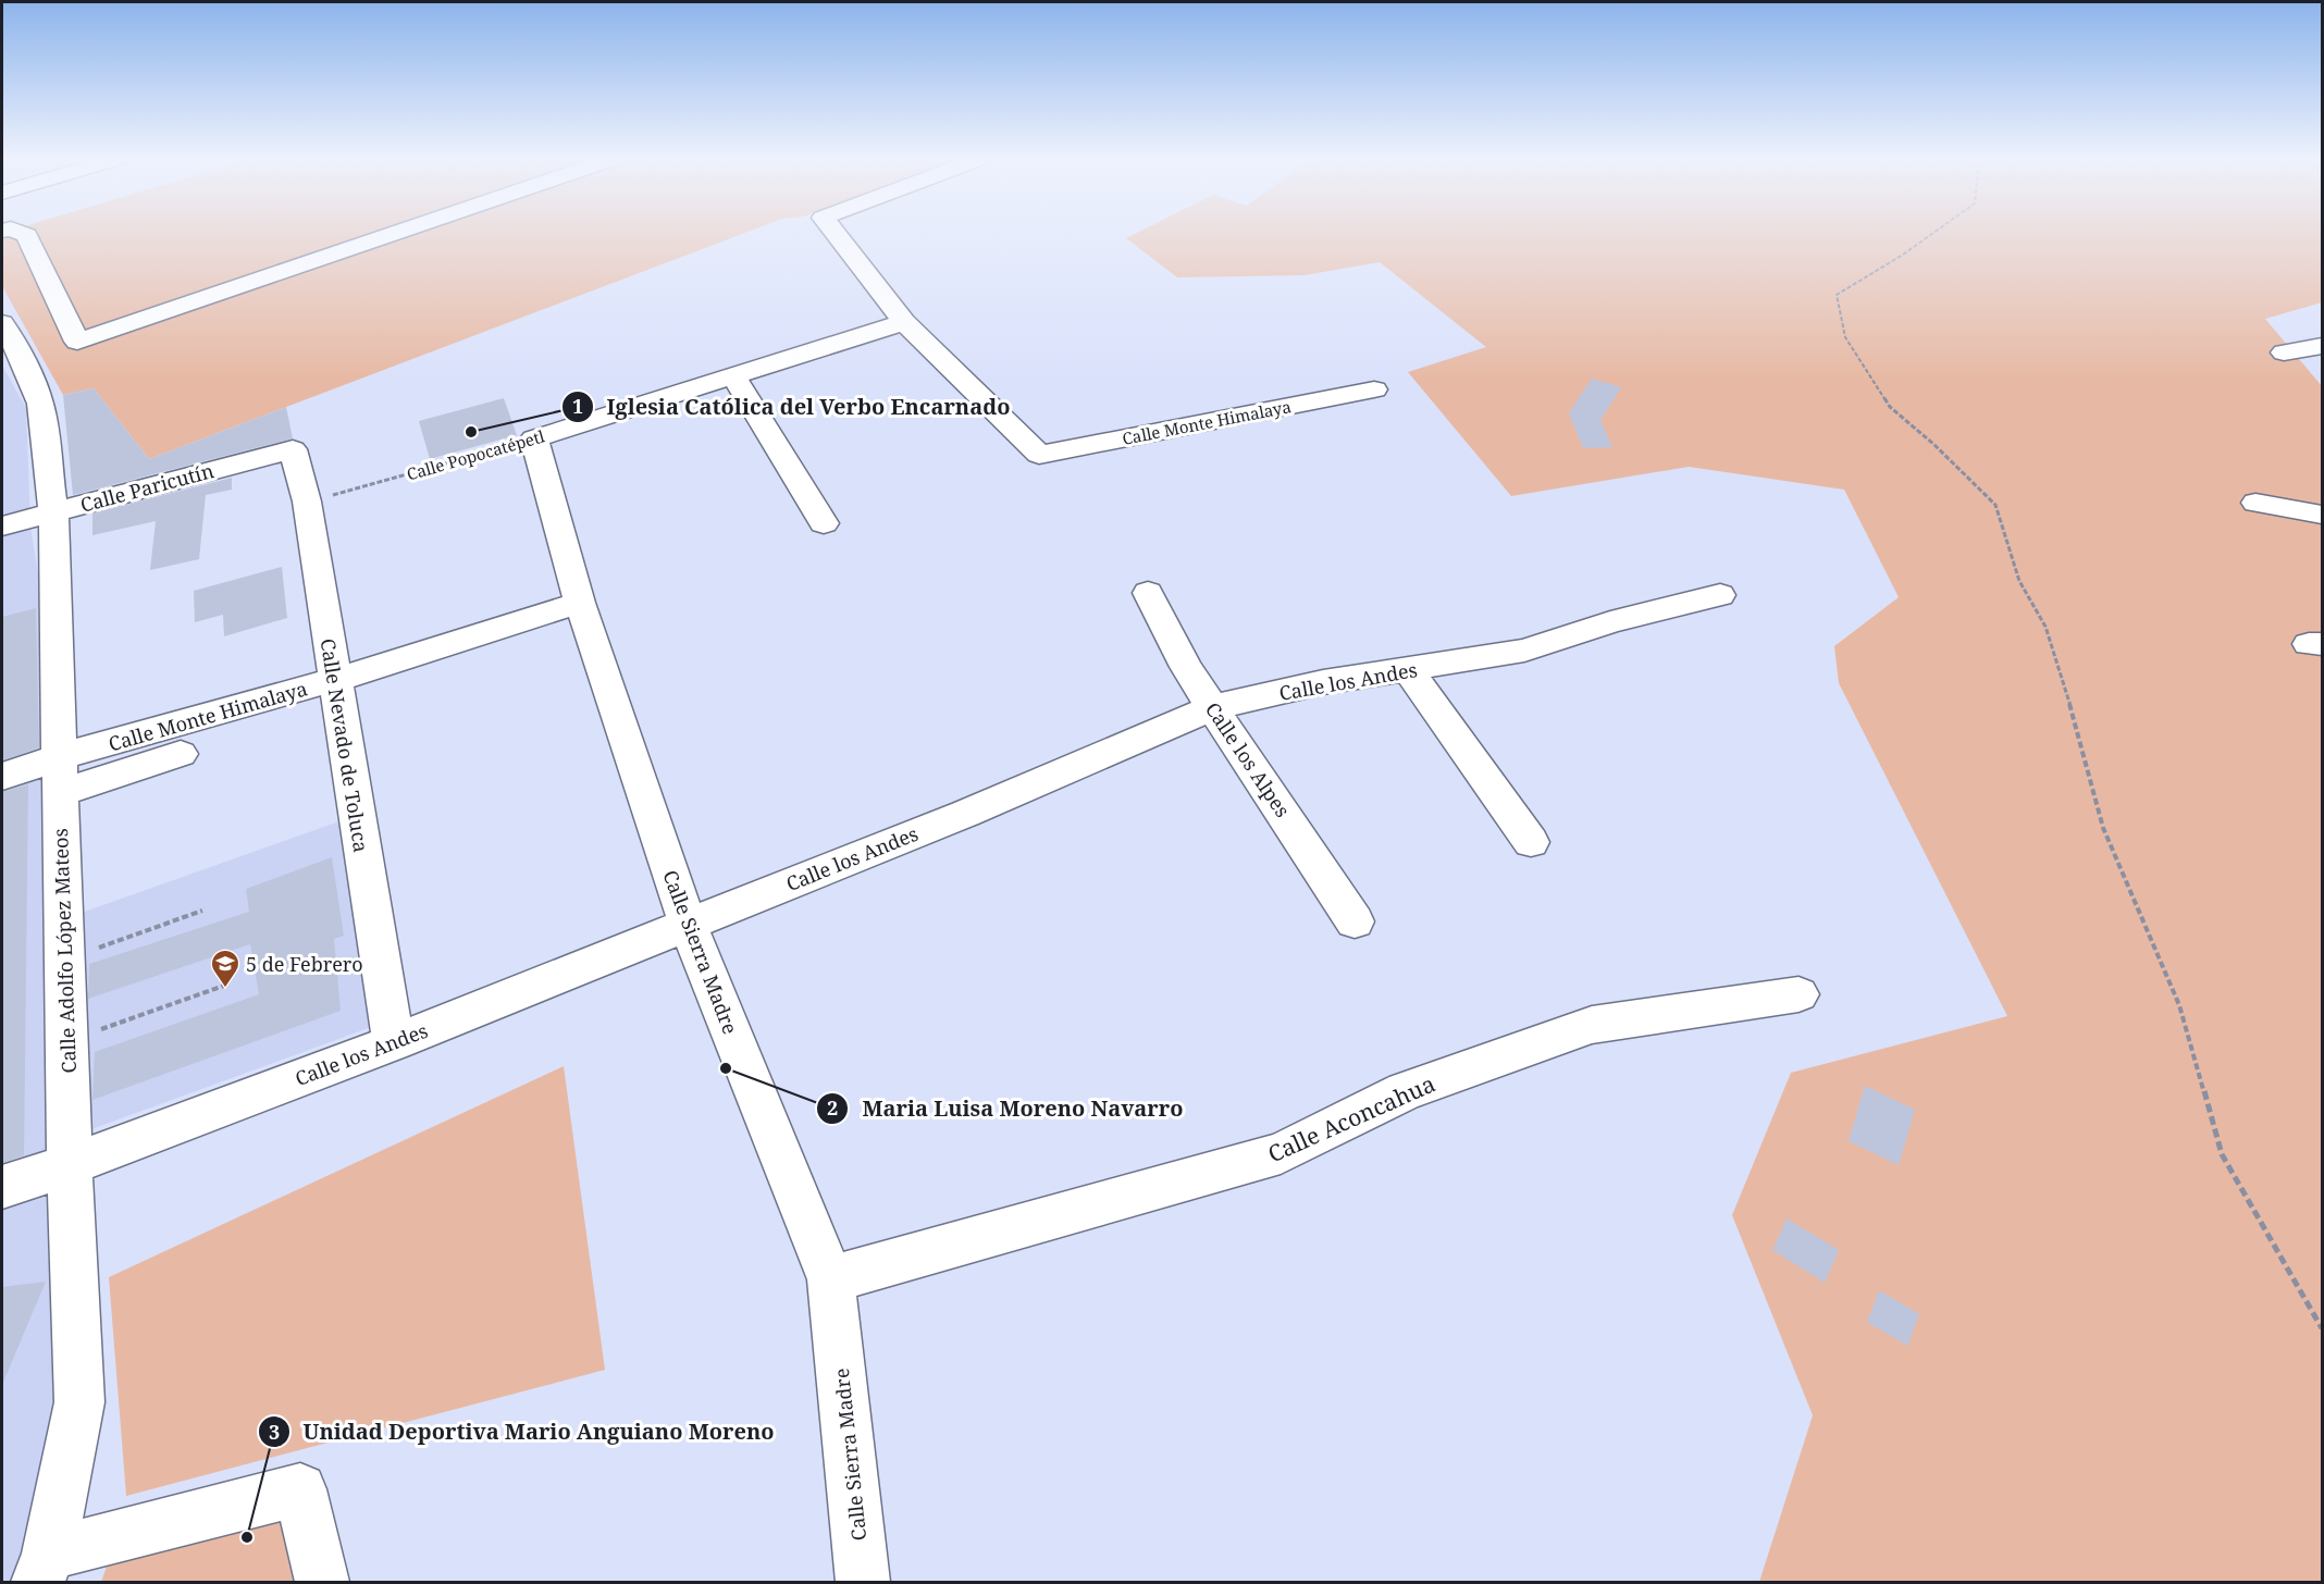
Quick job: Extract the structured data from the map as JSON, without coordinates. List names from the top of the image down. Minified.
{"streets":{"street":["Calle Monte Himalaya","Calle Popocatépetl","Calle Paricutín","Calle los Andes","Calle Nevado de Toluca","Calle los Alpes","Calle Adolfo López Mateos","Calle Sierra Madre","Calle Aconcahua"]},"crossings":[["Calle Monte Himalaya","Calle Popocatépetl"],["Calle Monte Himalaya","Calle Nevado de Toluca"],["Calle Monte Himalaya","Calle Adolfo López Mateos"],["Calle Monte Himalaya","Calle Sierra Madre"],["Calle Popocatépetl","Calle Nevado de Toluca"],["Calle Popocatépetl","Calle Sierra Madre"],["Calle Paricutín","Calle Nevado de Toluca"],["Calle Paricutín","Calle Adolfo López Mateos"],["Calle los Andes","Calle Nevado de Toluca"],["Calle los Andes","Calle los Alpes"],["Calle los Andes","Calle Adolfo López Mateos"],["Calle los Andes","Calle Sierra Madre"],["Calle Sierra Madre","Calle Aconcahua"]],"places":{"other":["Iglesia Católica del Verbo Encarnado","Maria Luisa Moreno Navarro","Unidad Deportiva Mario Anguiano Moreno"],"school or university":["5 de Febrero"]}}
